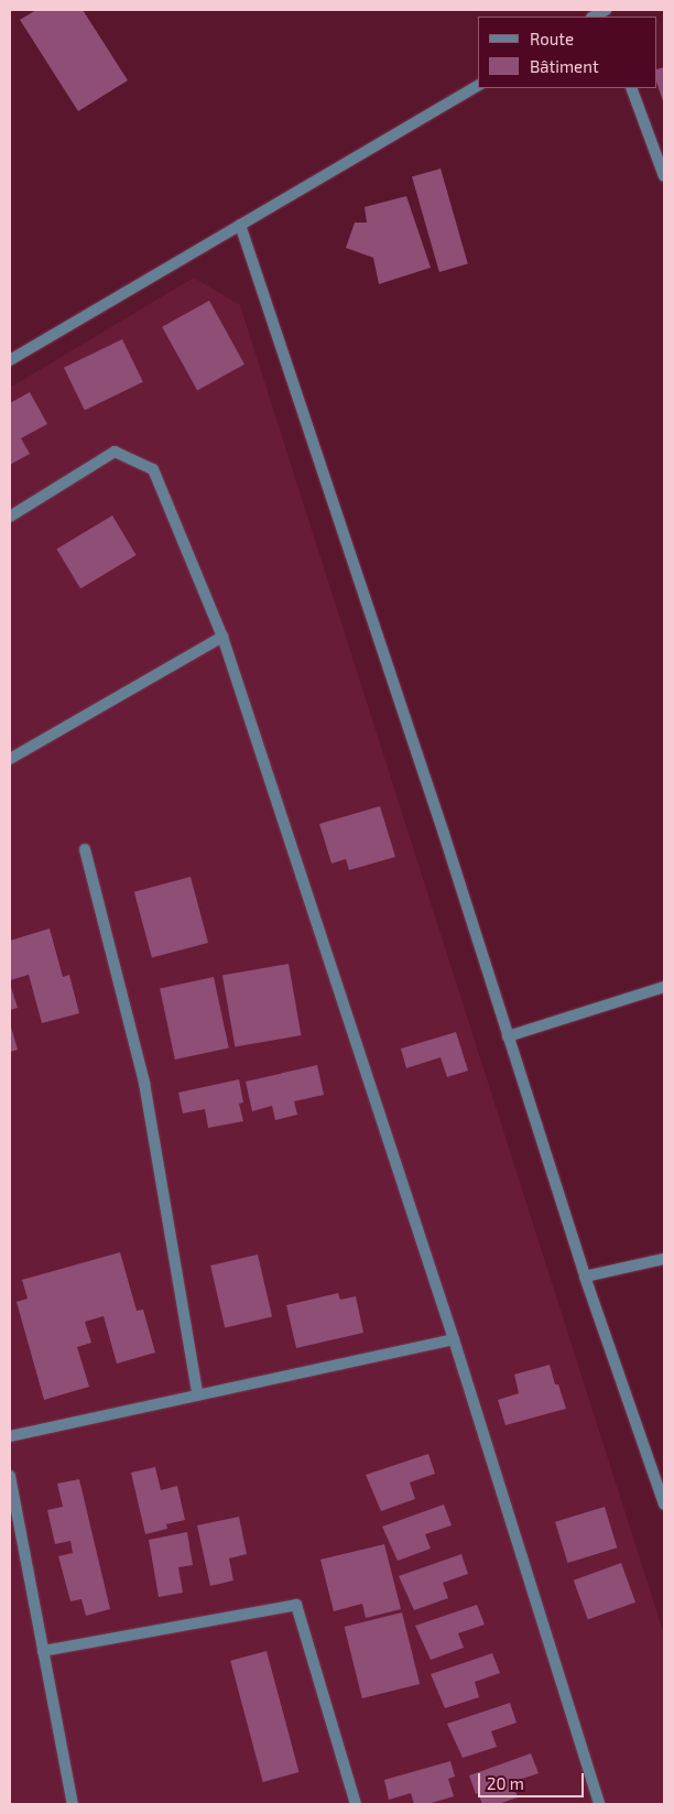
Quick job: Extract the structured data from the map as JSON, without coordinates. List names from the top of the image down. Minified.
{"legend":["Route","Bâtiment"],"scale_bar":"20 m"}
